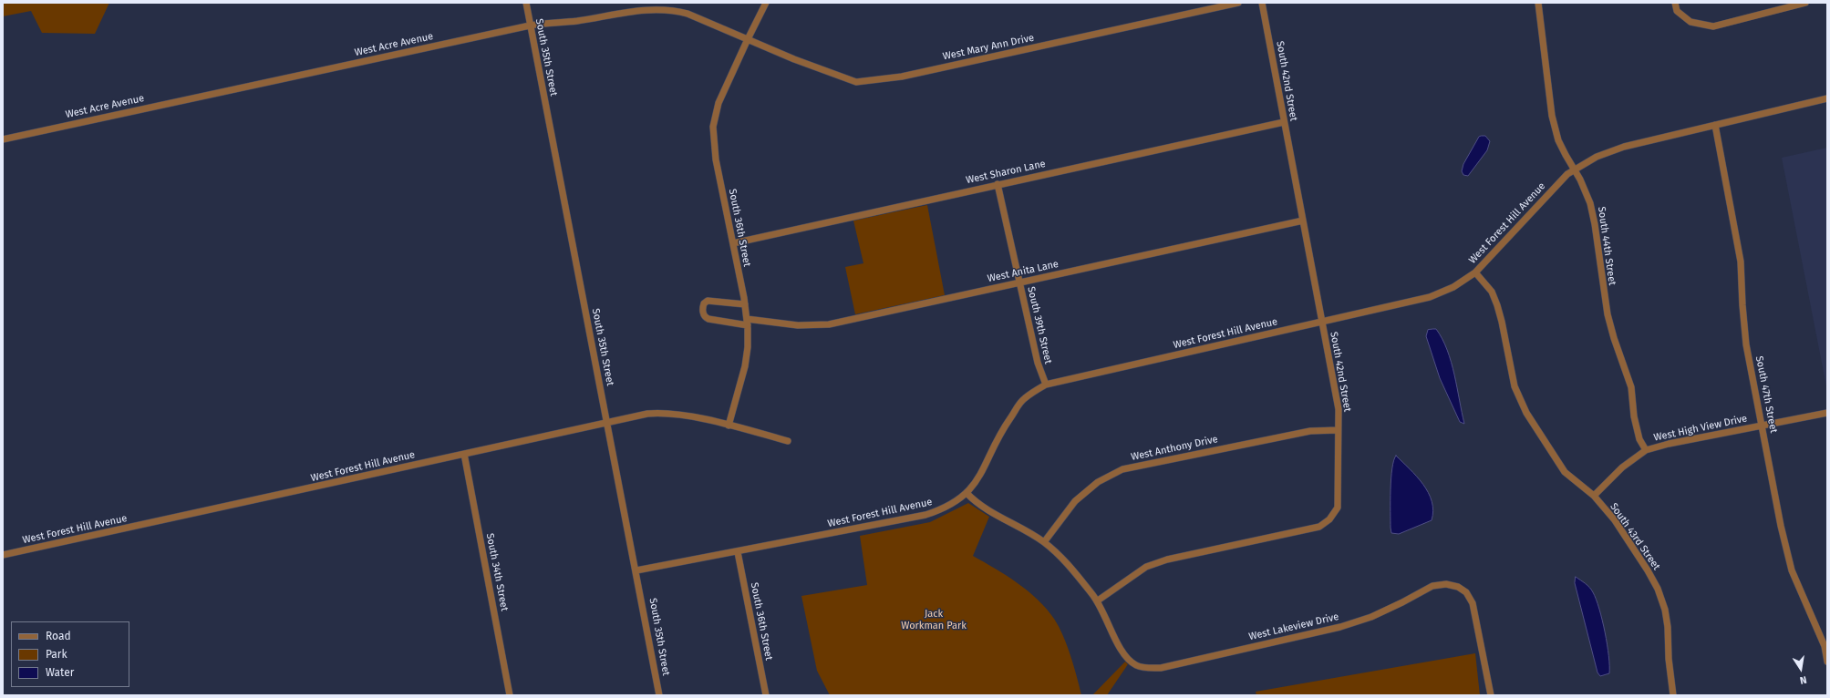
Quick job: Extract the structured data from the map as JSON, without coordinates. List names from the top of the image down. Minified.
{"streets":{"street":["West Acre Avenue","West Mary Ann Drive","South 35th Street","South 42nd Street","West Sharon Lane","West Forest Hill Avenue","South 36th Street","South 44th Street","West Anita Lane","South 39th Street","South 47th Street","West High View Drive","West Anthony Drive","South 43rd Street","South 34th Street","West Lakeview Drive"]},"crossings":[["West Acre Avenue","West Mary Ann Drive"],["West Acre Avenue","South 35th Street"],["West Acre Avenue","South 36th Street"],["West Mary Ann Drive","South 36th Street"],["South 35th Street","West Forest Hill Avenue"],["South 42nd Street","West Sharon Lane"],["South 42nd Street","West Forest Hill Avenue"],["South 42nd Street","West Anita Lane"],["South 42nd Street","West Anthony Drive"],["South 42nd Street","West Lakeview Drive"],["West Sharon Lane","South 36th Street"],["West Sharon Lane","South 39th Street"],["West Forest Hill Avenue","South 36th Street"],["West Forest Hill Avenue","South 44th Street"],["West Forest Hill Avenue","South 39th Street"],["West Forest Hill Avenue","South 47th Street"],["West Forest Hill Avenue","South 43rd Street"],["West Forest Hill Avenue","South 34th Street"],["South 36th Street","West Anita Lane"],["South 44th Street","West High View Drive"],["West Anita Lane","South 39th Street"],["South 47th Street","West High View Drive"],["West High View Drive","South 43rd Street"]],"parks":["Jack Workman Park"],"legend":["Road","Park","Water"],"north":"bottom"}
